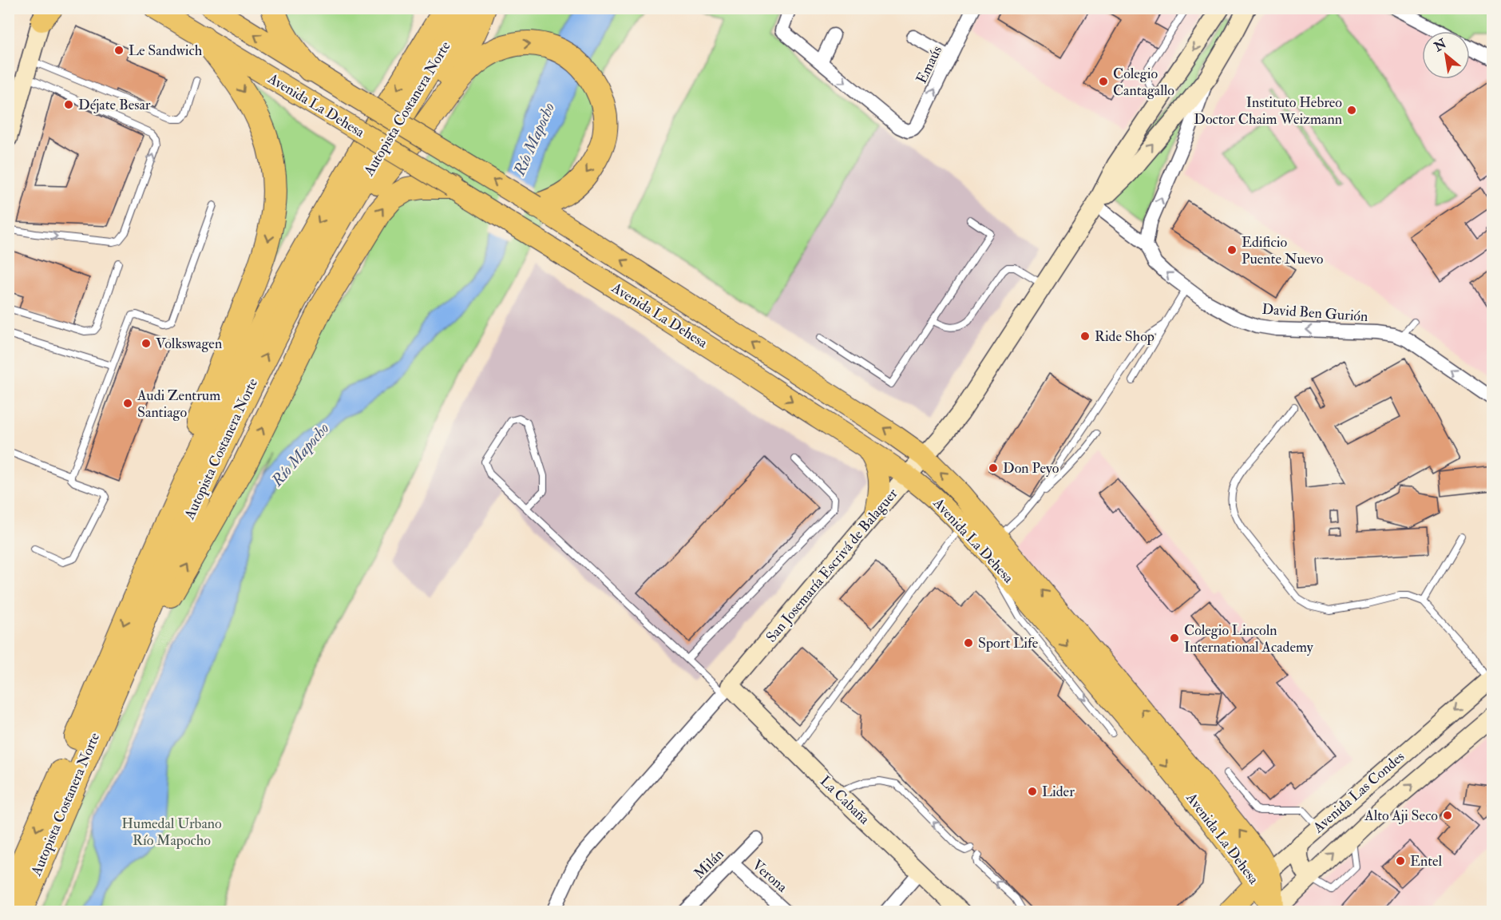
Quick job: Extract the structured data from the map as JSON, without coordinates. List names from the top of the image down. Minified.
{"streets":{"highway":["Autopista Costanera Norte"],"main road":["Avenida La Dehesa","Avenida Las Condes"],"street":["Emaús","David Ben Gurión","San Josemaría Escrivá de Balaguer","La Cabaña","Milán","Verona"]},"crossings":[["Avenida La Dehesa","San Josemaría Escrivá de Balaguer"],["Avenida La Dehesa","Avenida Las Condes"],["David Ben Gurión","San Josemaría Escrivá de Balaguer"],["San Josemaría Escrivá de Balaguer","La Cabaña"],["Milán","Verona"]],"one_way":["David Ben Gurión"],"water":["Río Mapocho"],"parks":["Humedal Urbano Río Mapocho"],"places":["Le Sandwich","Colegio Cantagallo","Déjate Besar","Instituto Hebreo Doctor Chaim Weizmann","Edificio Puente Nuevo","Ride Shop","Volkswagen","Audi Zentrum Santiago","Don Peyo","Colegio Lincoln International Academy","Sport Life","Lider","Alto Aji Seco","Entel"],"north":"top left"}
